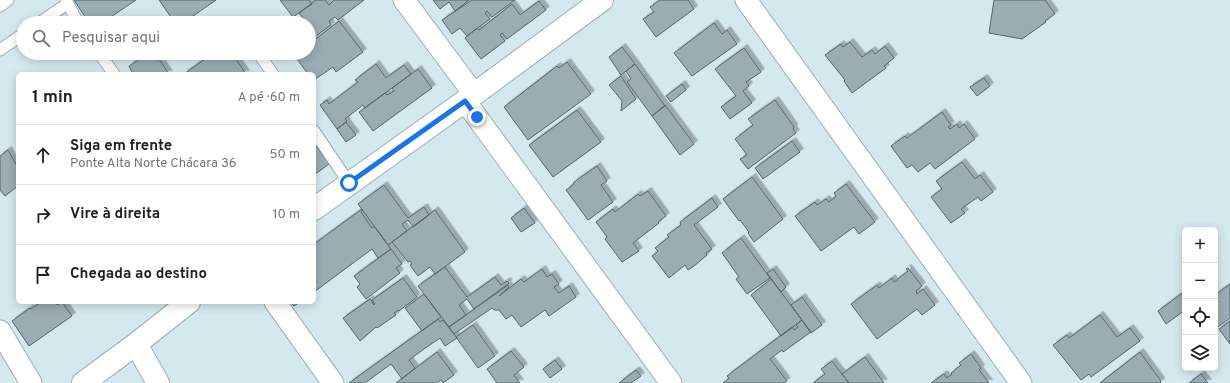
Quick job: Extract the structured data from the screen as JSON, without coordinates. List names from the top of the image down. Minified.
{"page":{"search":"Pesquisar aqui","heading":["1 min","A pé · 60 m"],"list":[["Siga em frente","Ponte Alta Norte Chácara 36","50 m"],["Vire à direita","10 m"],"Chegada ao destino"],"map_buttons":["+","−"]}}
